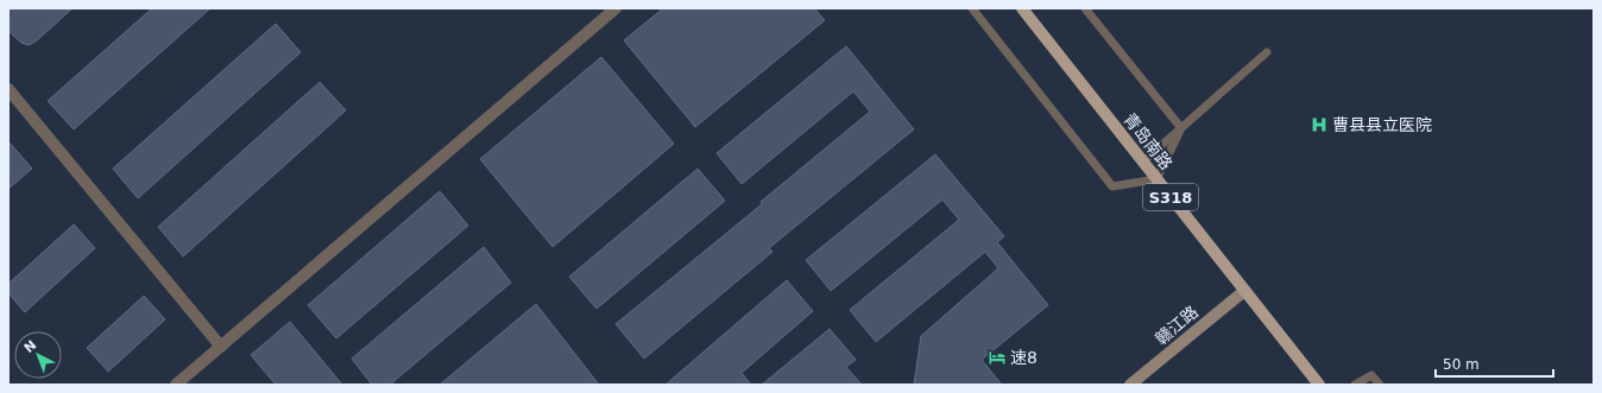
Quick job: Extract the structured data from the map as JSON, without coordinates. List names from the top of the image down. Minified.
{"streets":{"main road":["青岛南路","S318","赣江路"]},"crossings":[["青岛南路","赣江路"]],"places":{"hospital":["曹县县立医院"],"hotel":["速8"]},"scale_bar":"50 m","north":"top left"}
